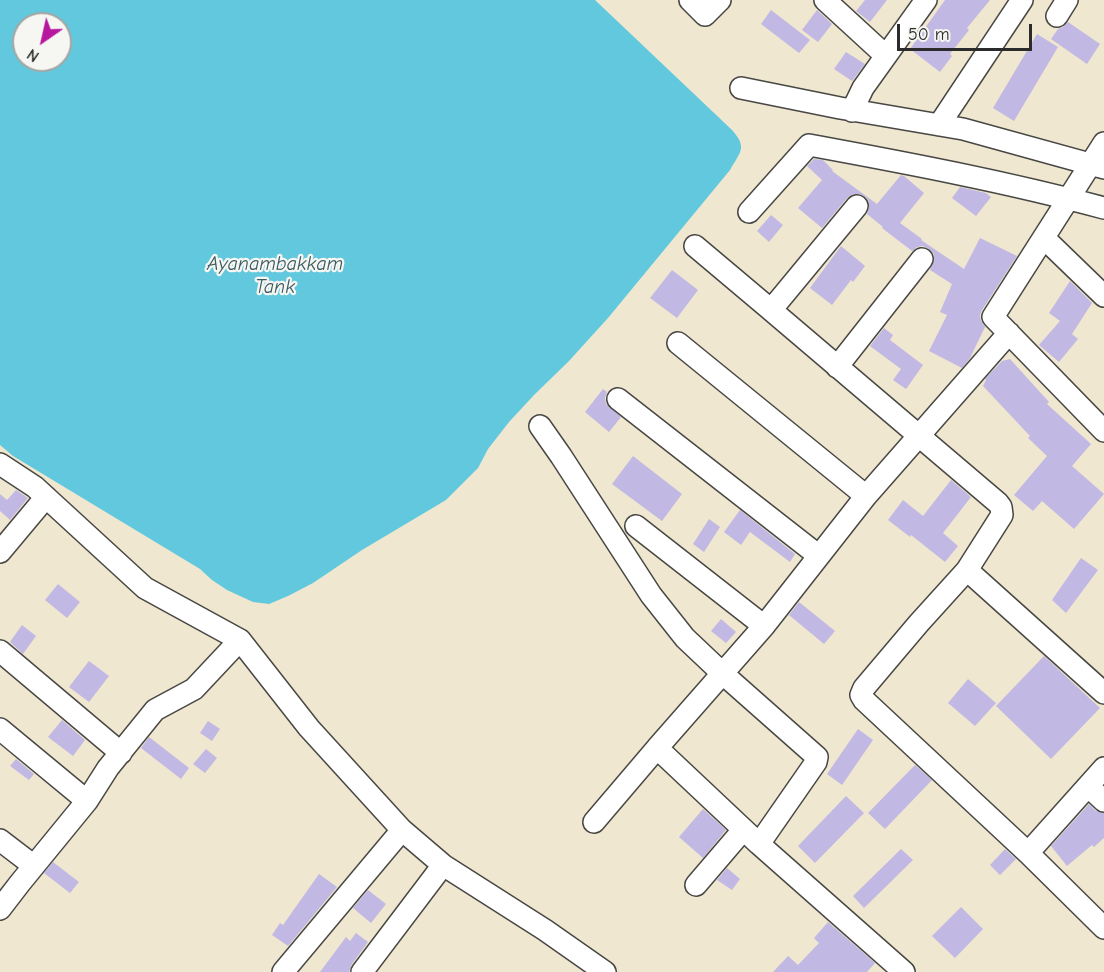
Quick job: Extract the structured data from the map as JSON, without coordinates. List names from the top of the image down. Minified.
{"water":["Ayanambakkam Tank"],"scale_bar":"50 m","north":"bottom left"}
